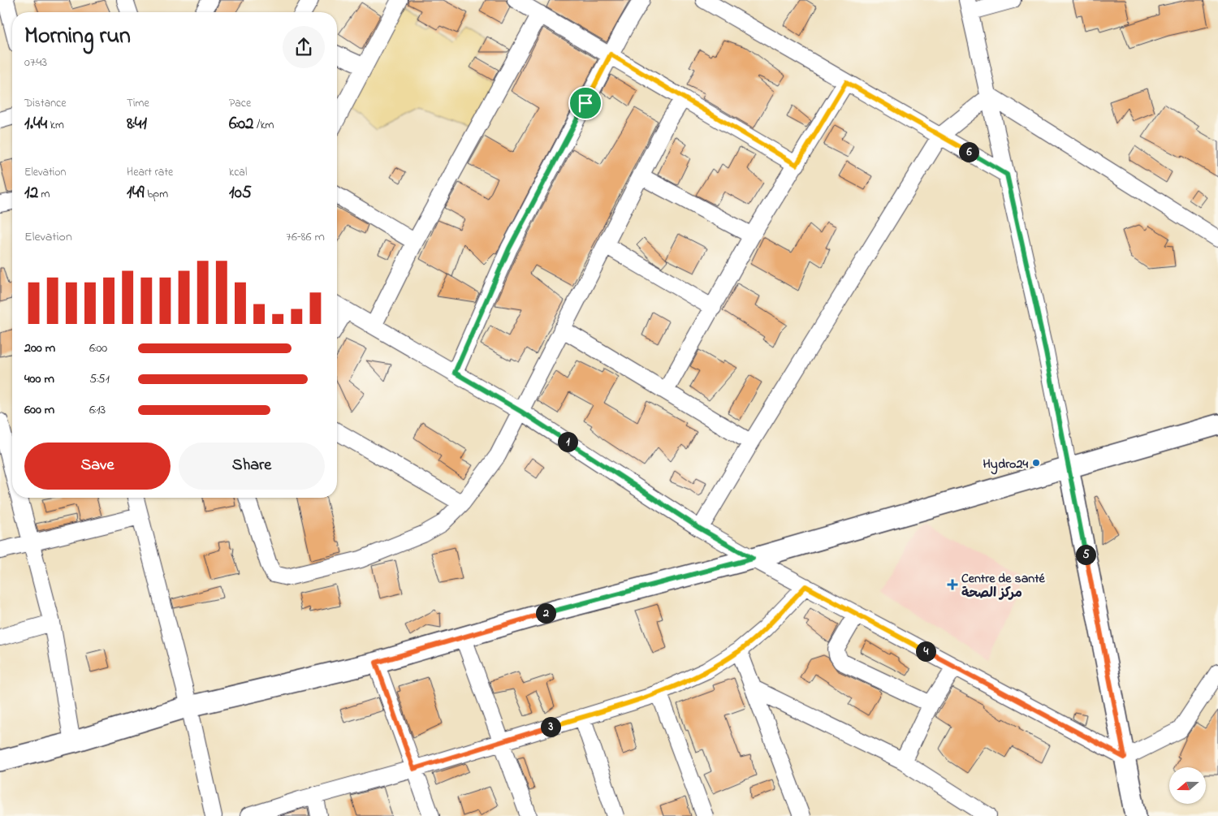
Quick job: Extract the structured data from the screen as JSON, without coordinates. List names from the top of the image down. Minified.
{"places":{"other":["Hydro24"],"health":["Centre de santé مركز الصحة"]},"north":"left","page":{"heading":["Morning run","07:43"],"stats":[["Distance","1.44 km"],["Time","8:41"],["Pace","6:02 /km"],["Elevation","12 m"],["Heart rate","149 bpm"],["kcal","105"]],"pins":["6","1","5","2","4","3"],"chart":["Elevation","76–86 m"],"list":[{"name":"200 m","note":"6:00"},{"name":"400 m","note":"5:51"},{"name":"600 m","note":"6:13"}],"buttons":["Save","Share"]}}
